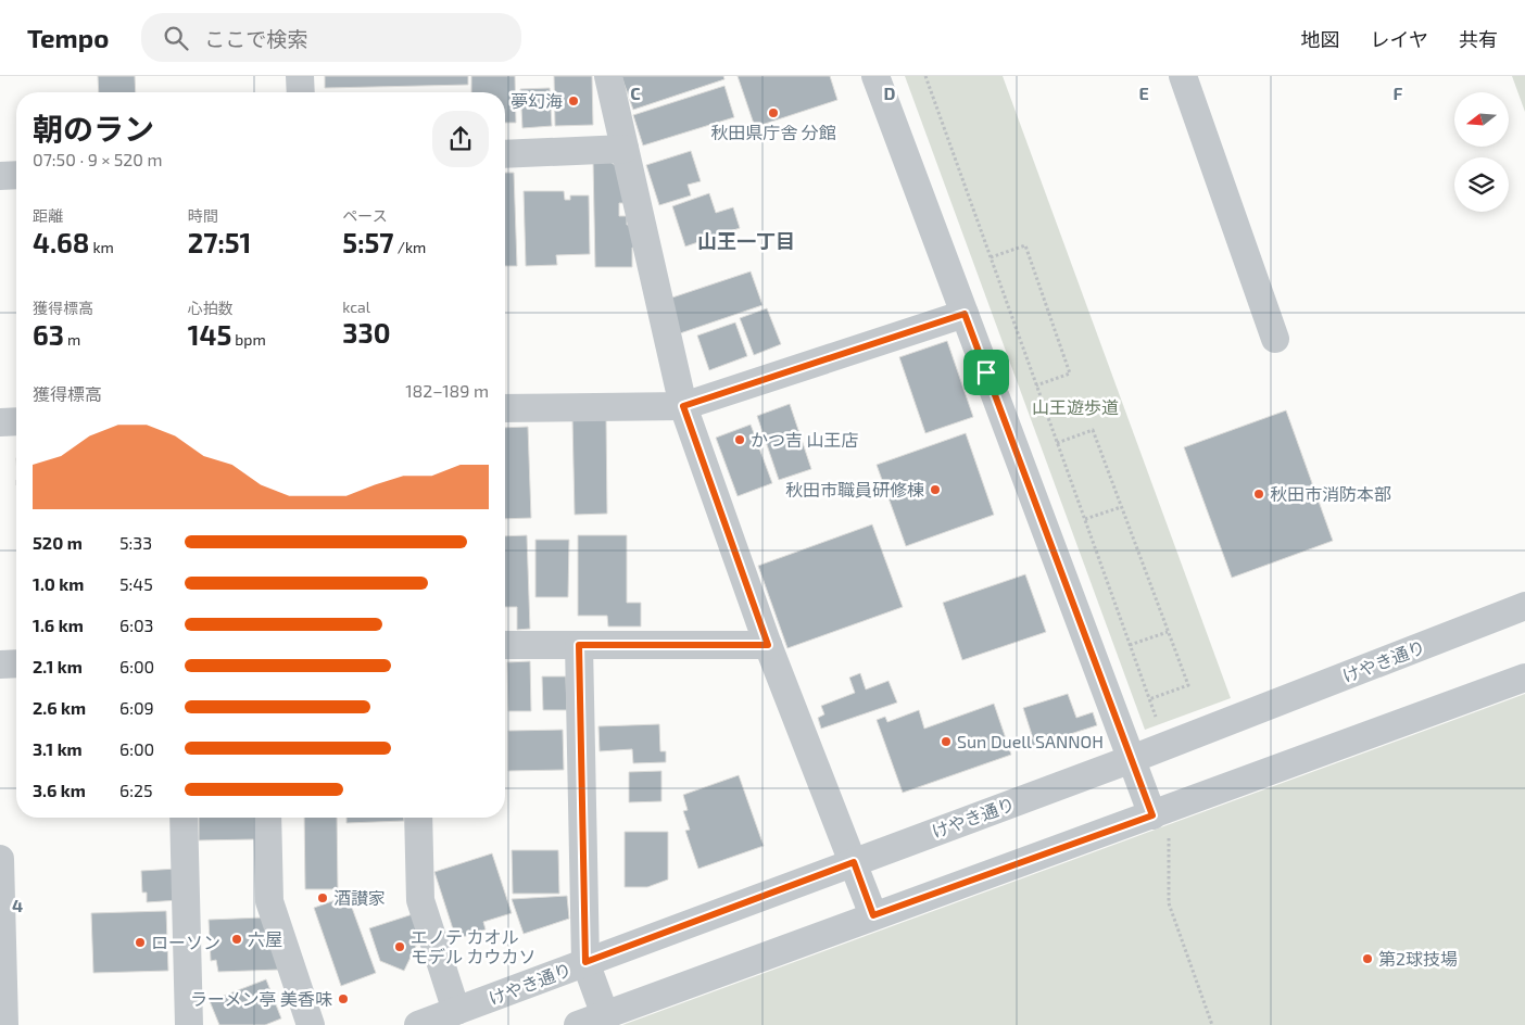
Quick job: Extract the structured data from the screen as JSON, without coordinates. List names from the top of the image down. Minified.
{"streets":{"street":["けやき通り"]},"districts":["山王一丁目"],"parks":["山王遊歩道"],"places":["夢幻海","秋田県庁舎 分館","かつ吉 山王店","秋田市職員研修棟","秋田市消防本部","Sun Duell SANNOH","酒讃家","六屋","ローソン","エノテ カオル モデル カウカソ","第2球技場","ラーメン亭 美香味"],"north":"left","page":{"header":"Tempo","search":"ここで検索","nav":["地図","レイヤ","共有"],"heading":["朝のラン","07:50 · 9 × 520 m"],"stats":[["距離","4.68 km"],["時間","27:51"],["ペース","5:57 /km"],["獲得標高","63 m"],["心拍数","145 bpm"],["kcal","330"]],"chart":["獲得標高","182–189 m"],"list":[{"name":"520 m","note":"5:33"},{"name":"1.0 km","note":"5:45"},{"name":"1.6 km","note":"6:03"},{"name":"2.1 km","note":"6:00"},{"name":"2.6 km","note":"6:09"},{"name":"3.1 km","note":"6:00"},{"name":"3.6 km","note":"6:25"}]},"grid":{"columns":["C","D","E","F"],"rows":["4"]}}
